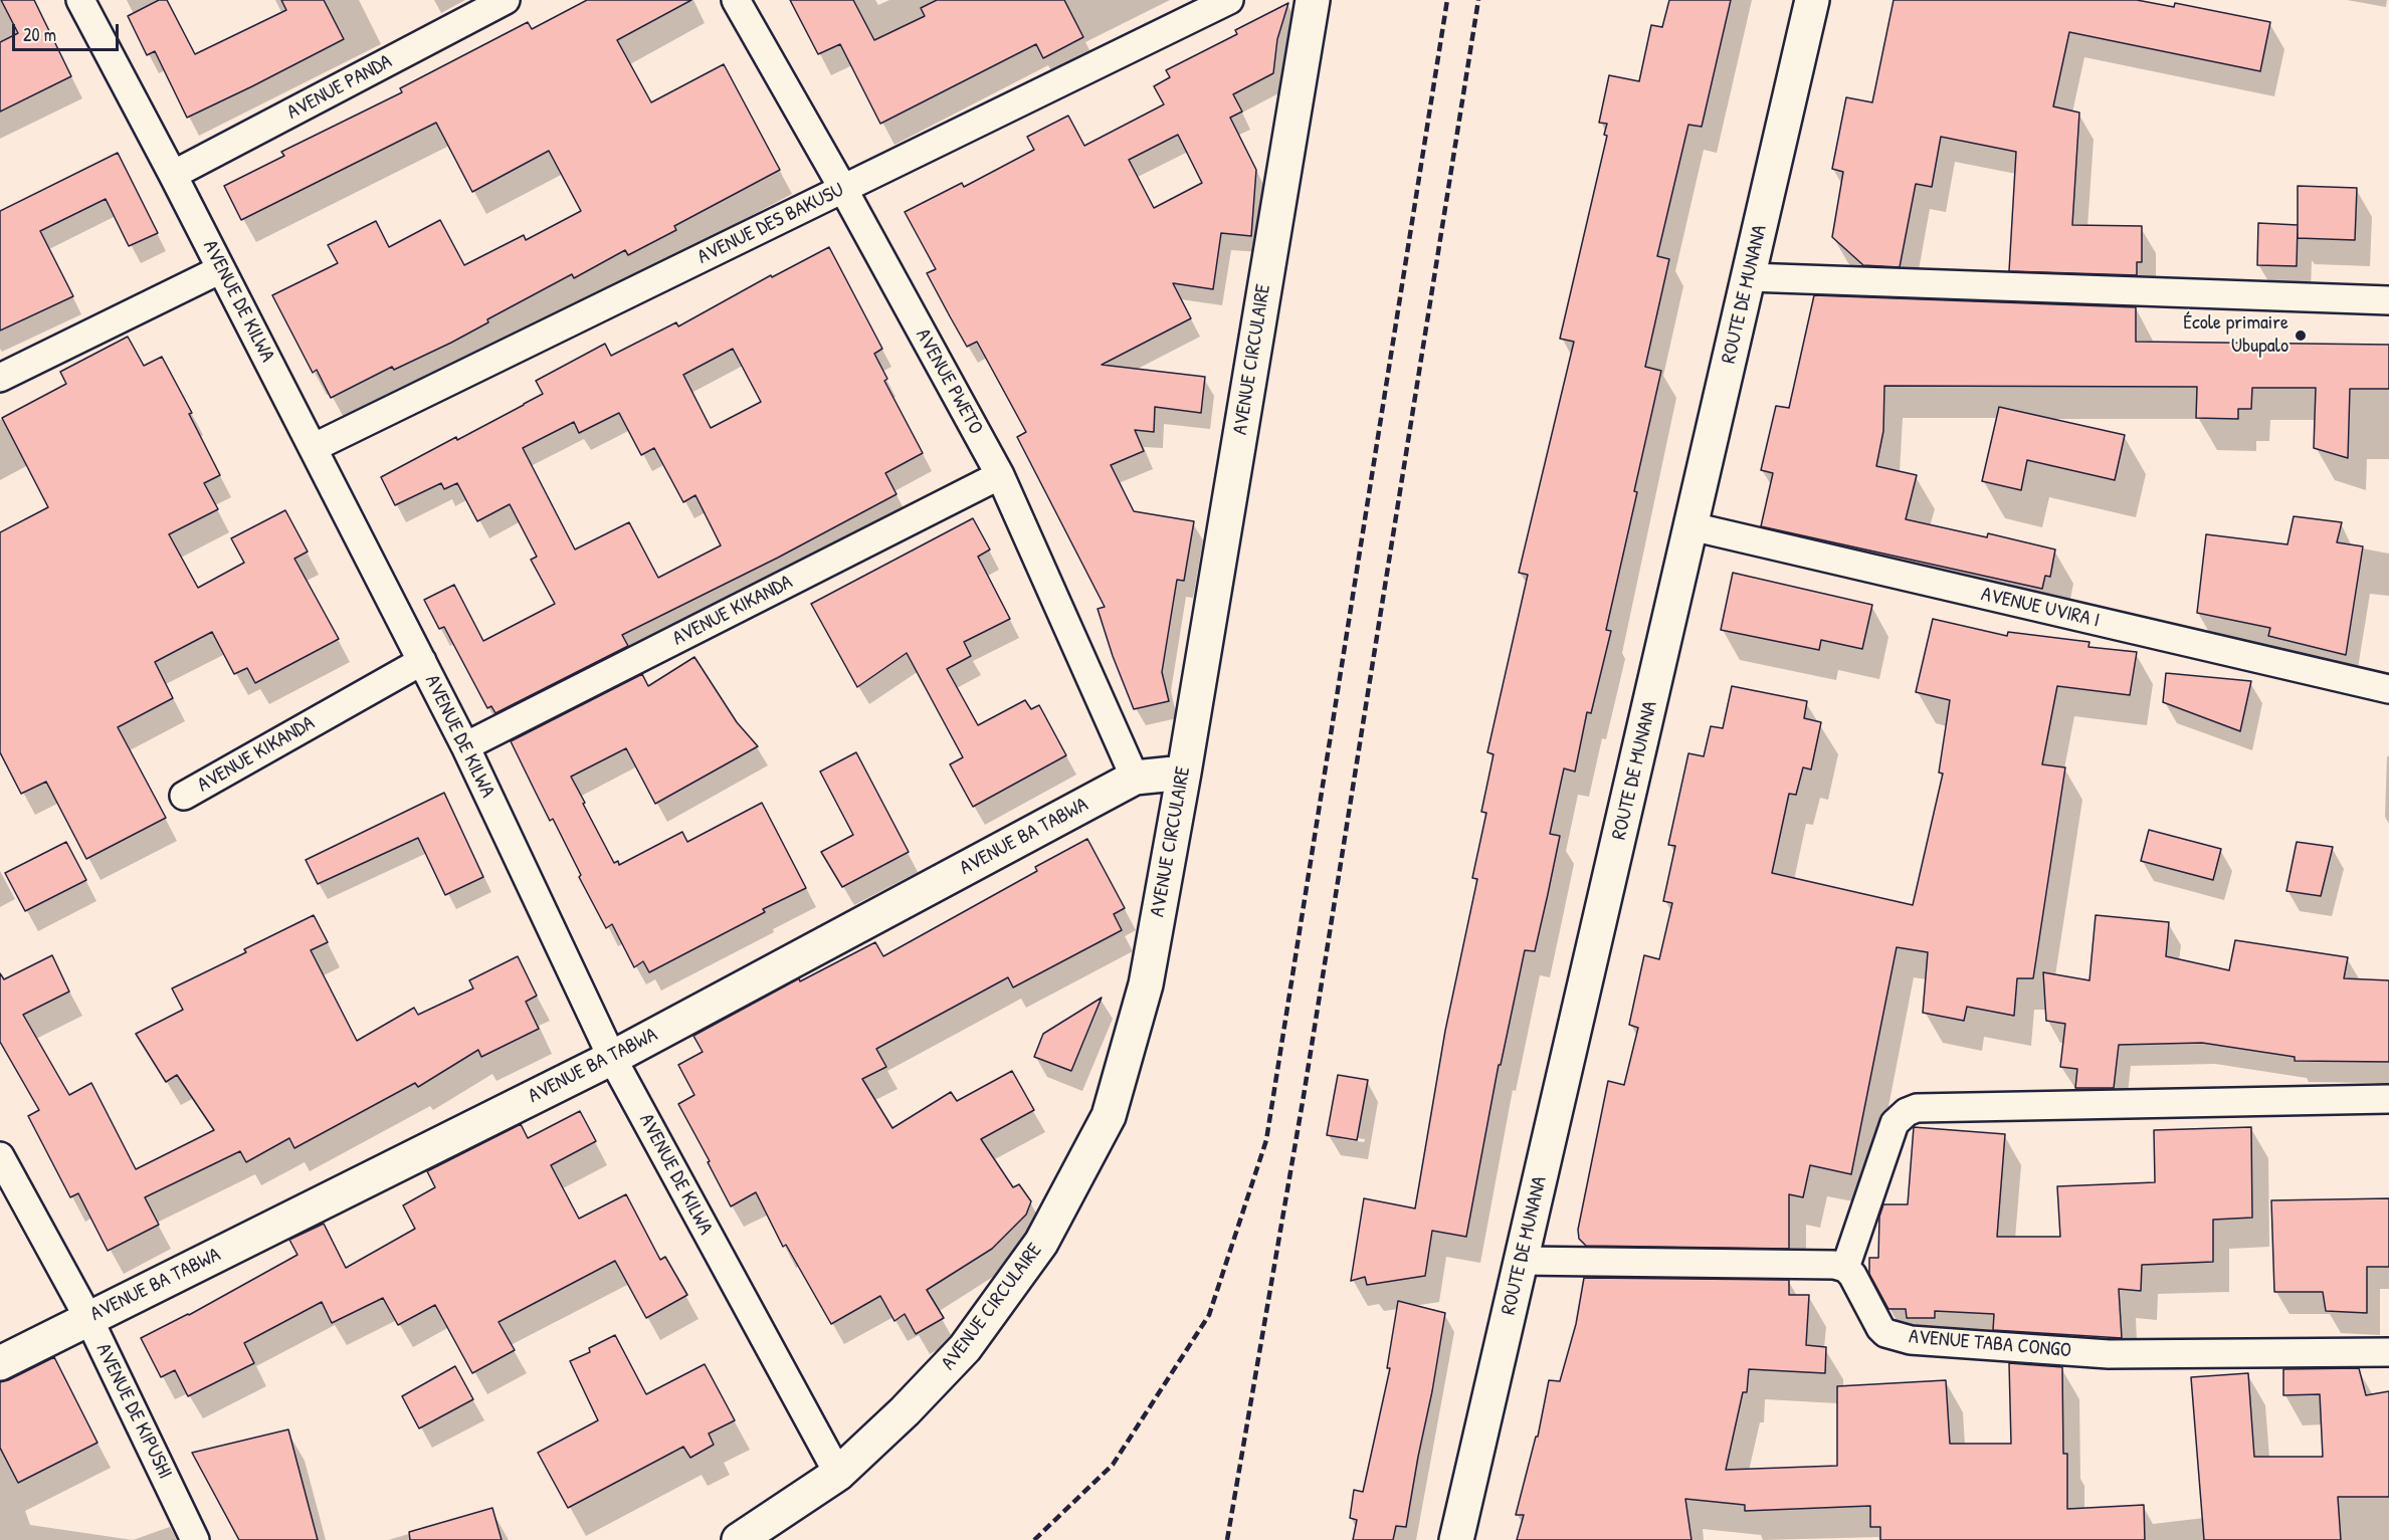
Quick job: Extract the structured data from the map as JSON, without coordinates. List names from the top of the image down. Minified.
{"streets":{"street":["AVENUE PANDA","AVENUE DES BAKUSU","ROUTE DE MUNANA","AVENUE DE KILWA","AVENUE CIRCULAIRE","AVENUE PWETO","AVENUE UVIRA I","AVENUE KIKANDA","AVENUE BA TABWA","AVENUE TABA CONGO","AVENUE DE KIPUSHI"]},"crossings":[["AVENUE PANDA","AVENUE DE KILWA"],["AVENUE DES BAKUSU","AVENUE DE KILWA"],["AVENUE DES BAKUSU","AVENUE PWETO"],["ROUTE DE MUNANA","AVENUE UVIRA I"],["AVENUE DE KILWA","AVENUE CIRCULAIRE"],["AVENUE DE KILWA","AVENUE KIKANDA"],["AVENUE DE KILWA","AVENUE BA TABWA"],["AVENUE CIRCULAIRE","AVENUE BA TABWA"],["AVENUE PWETO","AVENUE KIKANDA"],["AVENUE PWETO","AVENUE BA TABWA"],["AVENUE BA TABWA","AVENUE DE KIPUSHI"]],"places":["École primaire Ubupalo"],"scale_bar":"20 m"}
